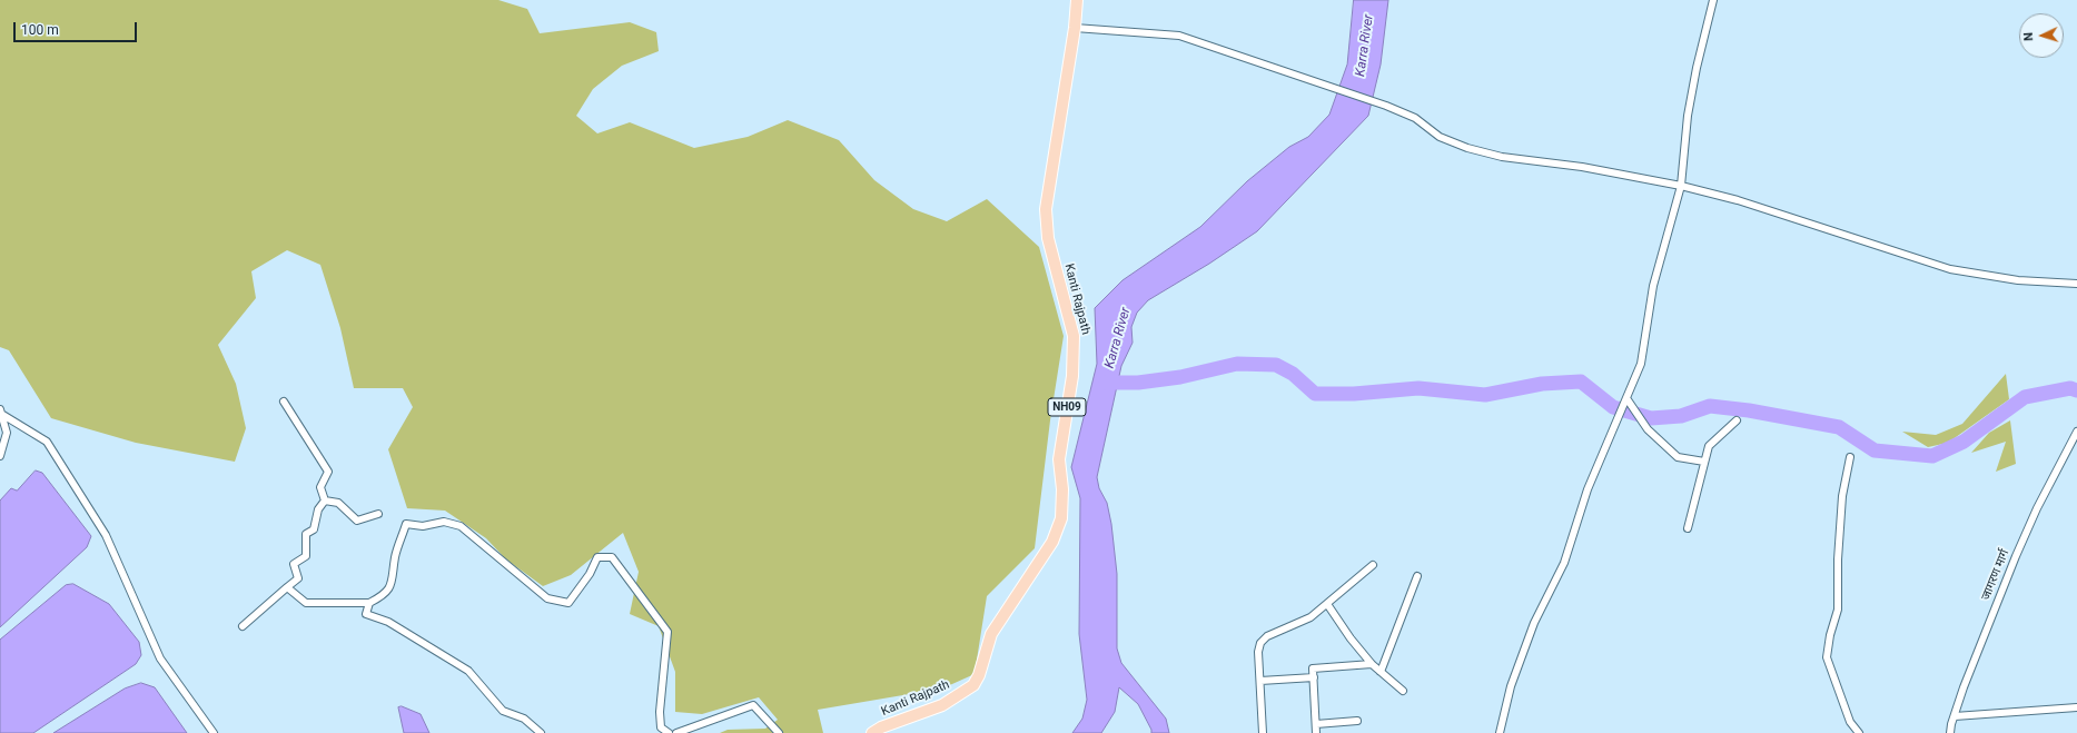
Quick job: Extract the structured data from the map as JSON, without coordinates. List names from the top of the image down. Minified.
{"streets":{"main road":["Kanti Rajpath","NH09"],"street":["जागरण मार्ग"]},"water":["Karra River"],"scale_bar":"100 m","north":"left"}
